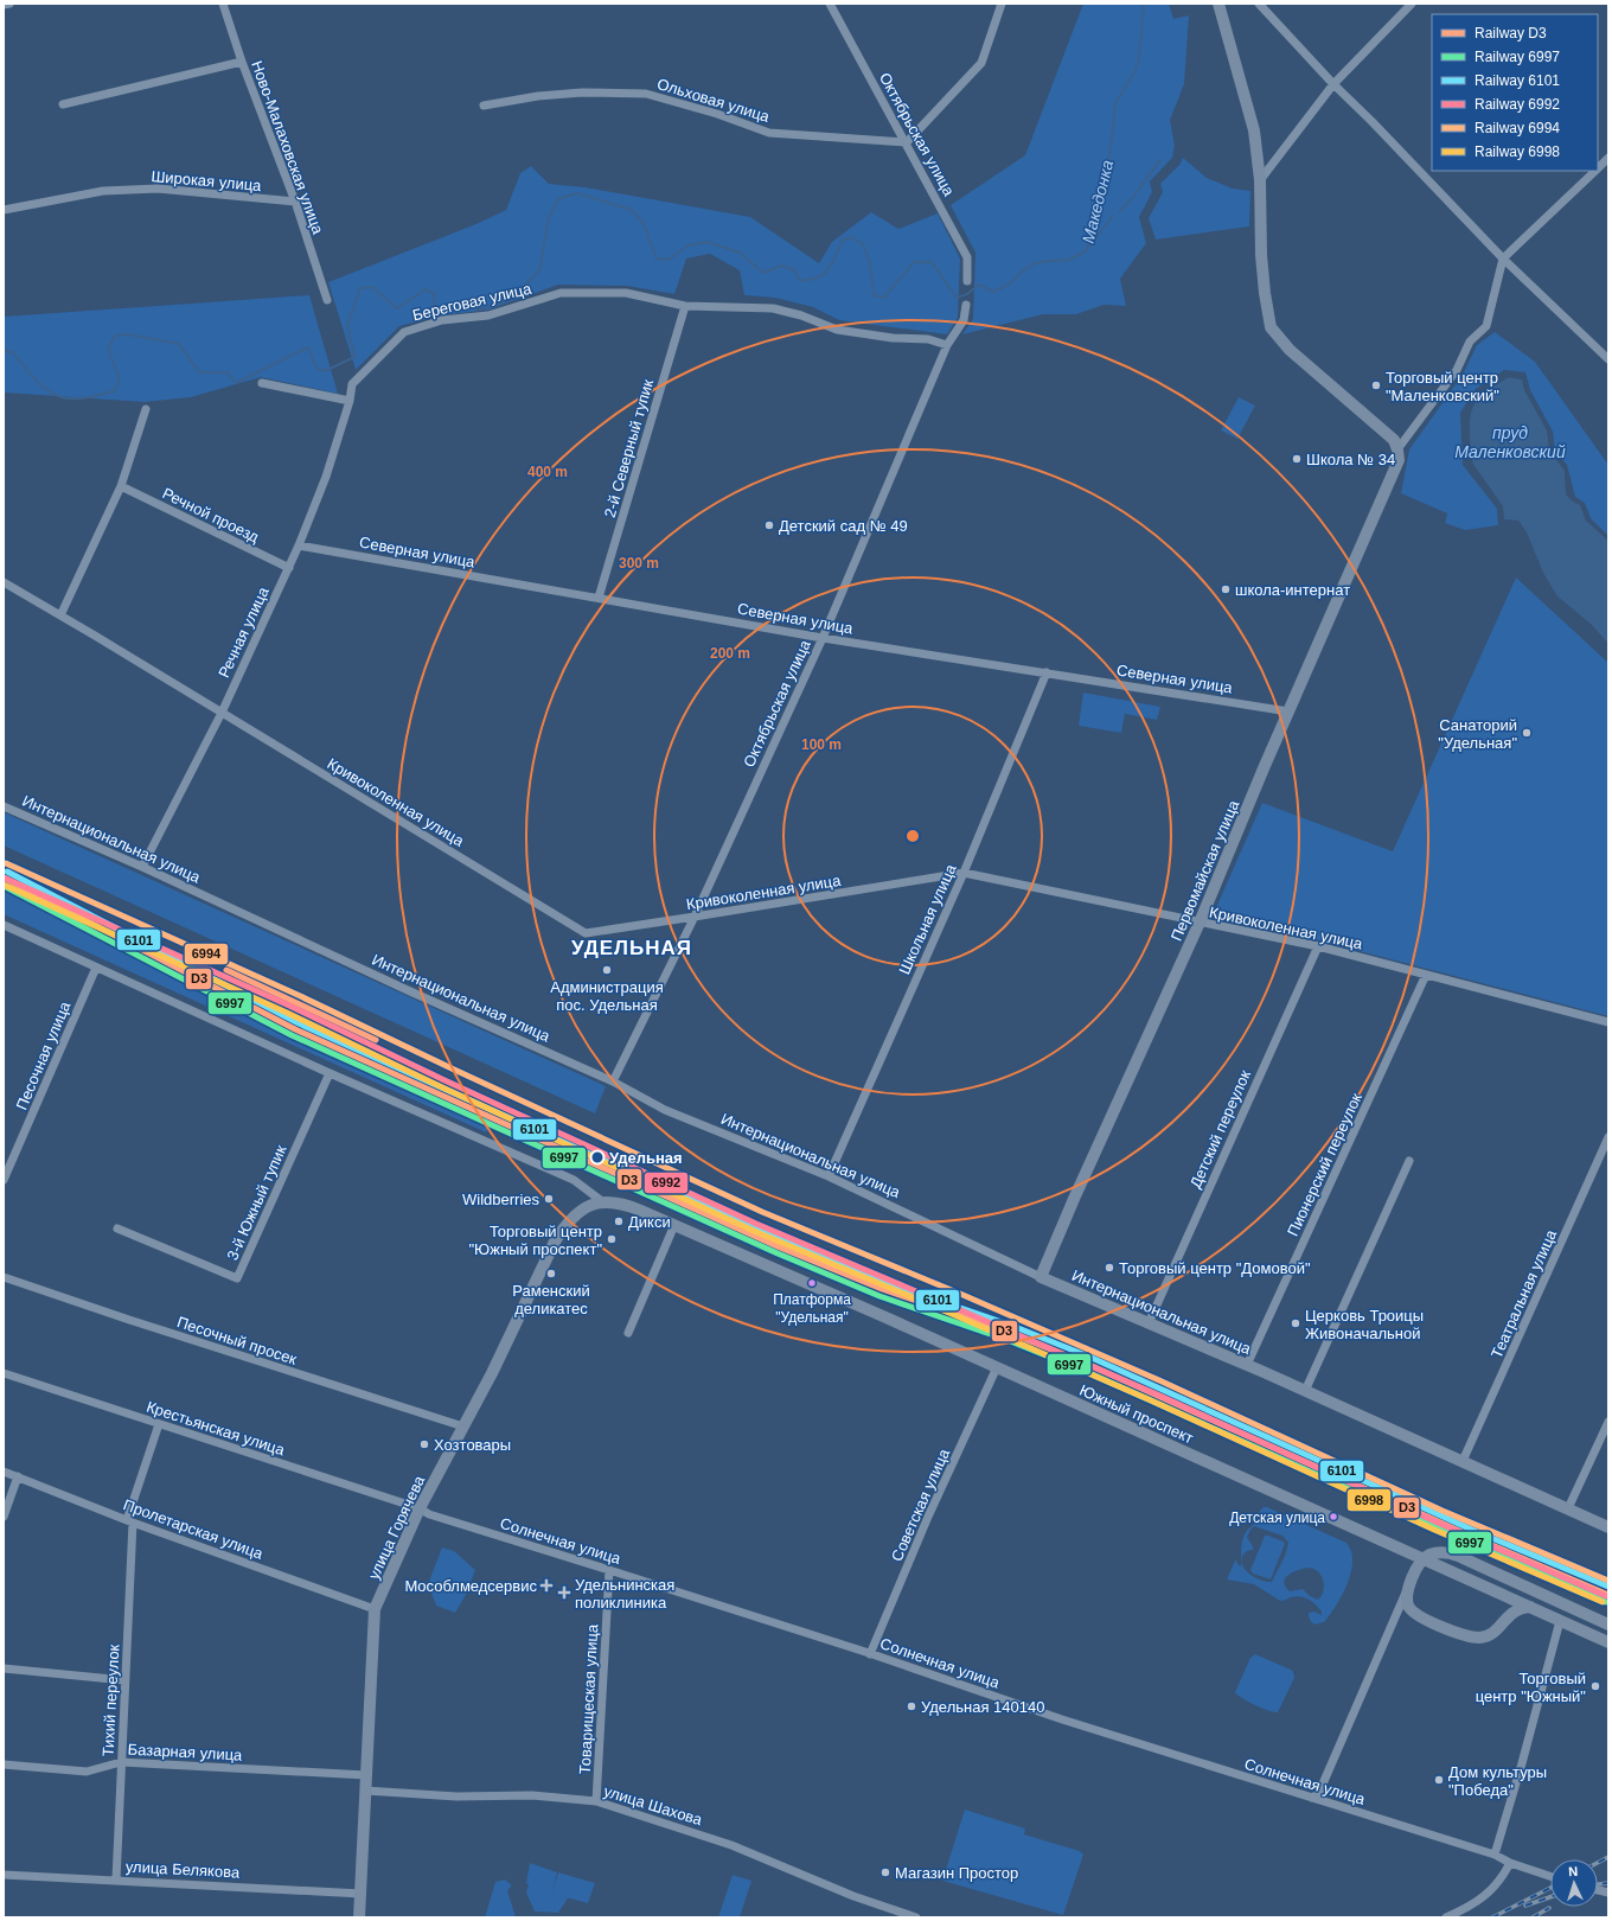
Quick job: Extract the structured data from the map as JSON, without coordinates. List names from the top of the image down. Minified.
{"streets":{"main road":["Интернациональная улица","Первомайская улица","Южный проспект","улица Горячева"],"street":["Ольховая улица","Октябрьская улица","Ново-Малаховская улица","Широкая улица","Береговая улица","2-й Северный тупик","Речной проезд","Северная улица","Речная улица","Кривоколенная улица","Школьная улица","Песочная улица","Детский переулок","Пионерский переулок","3-й Южный тупик","Театральная улица","Песочный просек","Крестьянская улица","Советская улица","Пролетарская улица","Солнечная улица","Товарищеская улица","Тихий переулок","Базарная улица","улица Шахова","улица Белякова"]},"crossings":[["Ольховая улица","Октябрьская улица"],["Октябрьская улица","Береговая улица"],["Октябрьская улица","Северная улица"],["Октябрьская улица","Кривоколенная улица"],["Октябрьская улица","Интернациональная улица"],["Ново-Малаховская улица","Широкая улица"],["Береговая улица","2-й Северный тупик"],["Береговая улица","Речная улица"],["2-й Северный тупик","Северная улица"],["Речной проезд","Речная улица"],["Северная улица","Речная улица"],["Северная улица","Первомайская улица"],["Северная улица","Школьная улица"],["Речная улица","Кривоколенная улица"],["Речная улица","Интернациональная улица"],["Кривоколенная улица","Первомайская улица"],["Кривоколенная улица","Школьная улица"],["Кривоколенная улица","Детский переулок"],["Кривоколенная улица","Пионерский переулок"],["Интернациональная улица","Первомайская улица"],["Интернациональная улица","Школьная улица"],["Интернациональная улица","Детский переулок"],["Интернациональная улица","Пионерский переулок"],["Интернациональная улица","Театральная улица"],["Песочный просек","улица Горячева"],["Южный проспект","Советская улица"],["Южный проспект","улица Горячева"],["Крестьянская улица","улица Горячева"],["Крестьянская улица","Солнечная улица"],["Крестьянская улица","Тихий переулок"],["Советская улица","Солнечная улица"],["улица Горячева","Пролетарская улица"],["улица Горячева","Солнечная улица"],["улица Горячева","Базарная улица"],["улица Горячева","улица Шахова"],["улица Горячева","улица Белякова"],["Пролетарская улица","Тихий переулок"],["Солнечная улица","Товарищеская улица"],["Товарищеская улица","улица Шахова"],["Тихий переулок","Базарная улица"],["Тихий переулок","улица Белякова"]],"districts":["УДЕЛЬНАЯ"],"water":["Македонка","пруд Маленковский"],"places":{"other":["Торговый центр \"Маленковский\"","Школа № 34","Детский сад № 49","школа-интернат","Санаторий \"Удельная\"","Администрация пос. Удельная","Удельная","Wildberries","Дикси","Торговый центр \"Южный проспект\"","Торговый центр \"Домовой\"","Раменский деликатес","Платформа \"Удельная\"","Церковь Троицы Живоначальной","Хозтовары","Детская улица","Торговый центр \"Южный\"","Удельная 140140","Дом культуры \"Победа\"","Магазин Простор"],"health":["Мособлмедсервис","Удельнинская поликлиника"]},"lines":["rail line 6994","rail line 6101","rail line D3","rail line 6992","rail line 6998","rail line 6997"],"legend":["Railway D3","Railway 6997","Railway 6101","Railway 6992","Railway 6994","Railway 6998"],"north":"top","rings":["400 m","300 m","200 m","100 m"]}
